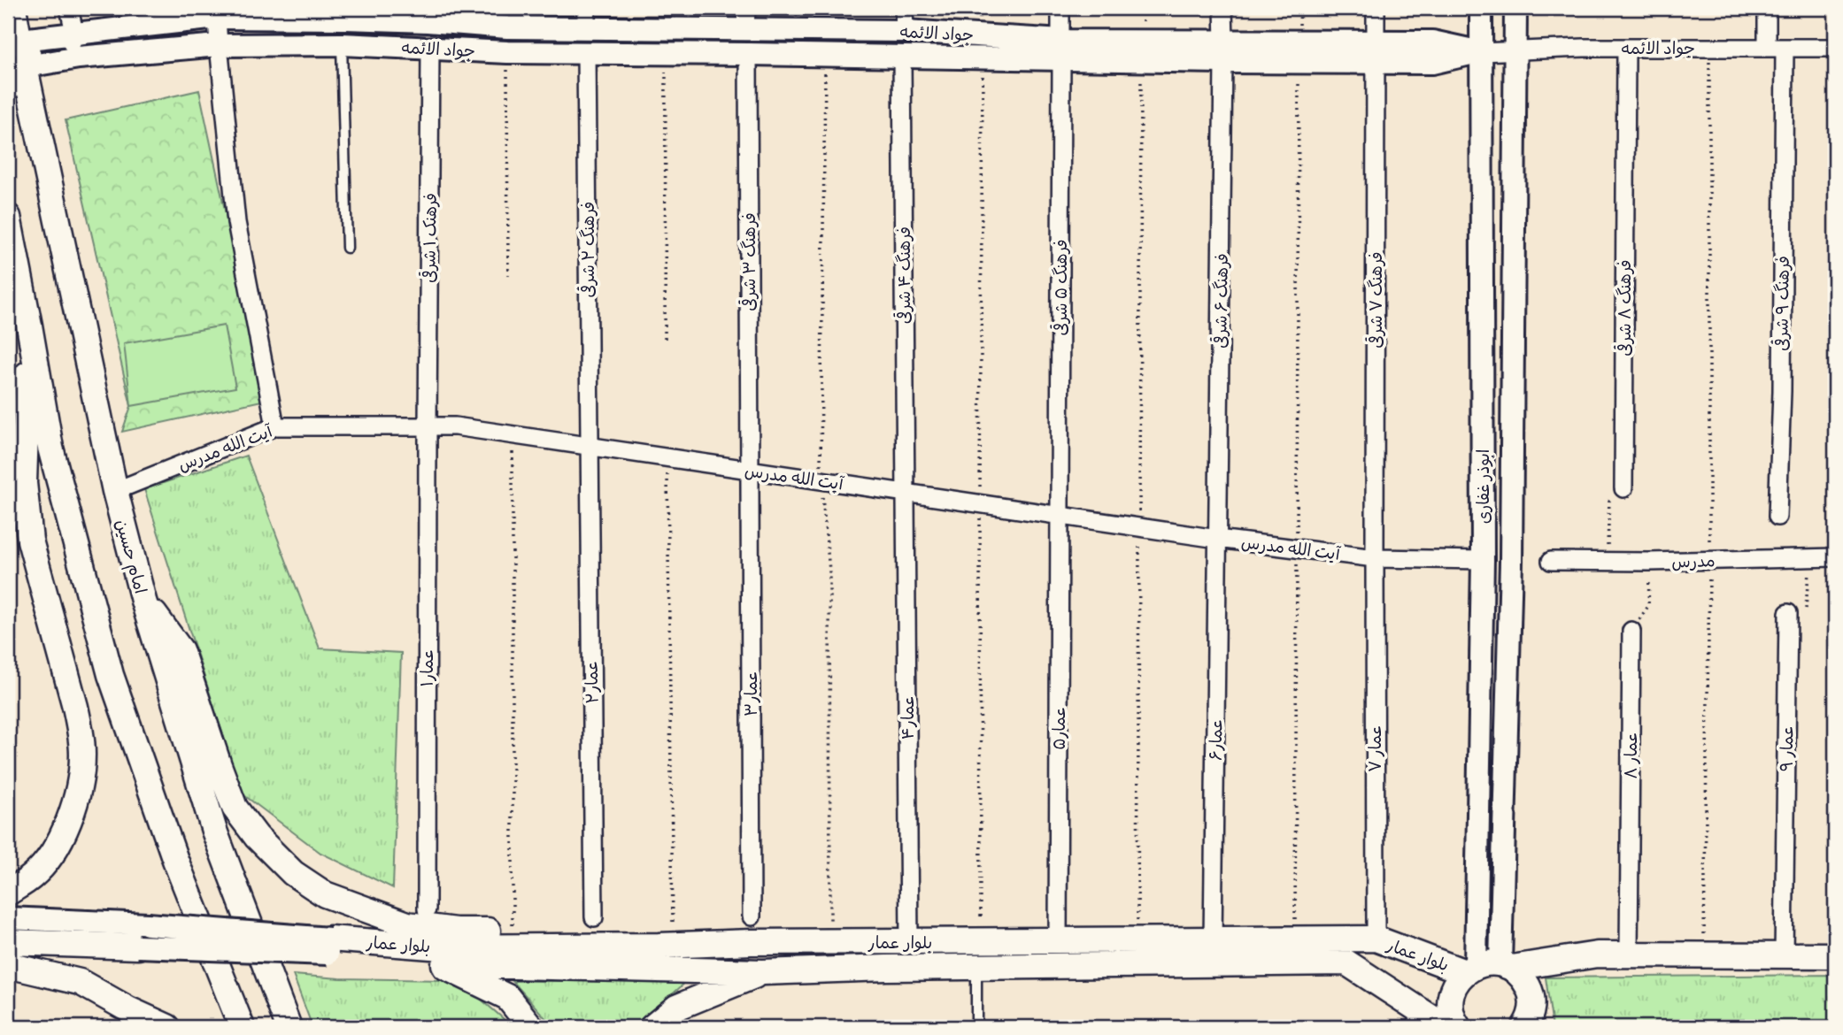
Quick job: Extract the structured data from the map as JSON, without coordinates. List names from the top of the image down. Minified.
{"streets":{"main road":["امام حسین","بلوار عمار"],"street":["جواد الائمه","فرهنک ۱ شرقی","فرهنگ ۲ شرقی","فرهنگ ۳ شرقی","فرهنگ ۴ شرقی","فرهنگ ۵ شرقی","فرهنگ ۷ شرقی","فرهنگ ۶ شرقی","فرهنگ ۹ شرقی","فرهنگ ۸ شرقی","آیت الله مدرس","ابوذر غفاری","مدرس","عمار۱","عمار۲","عمار۳","عمار۴","عمار۵","عمار۶","عمار ۷","عمار ۹","عمار ۸"]},"crossings":[["جواد الائمه","فرهنک ۱ شرقی"],["جواد الائمه","فرهنگ ۲ شرقی"],["جواد الائمه","فرهنگ ۳ شرقی"],["جواد الائمه","فرهنگ ۴ شرقی"],["جواد الائمه","فرهنگ ۵ شرقی"],["جواد الائمه","فرهنگ ۷ شرقی"],["جواد الائمه","فرهنگ ۶ شرقی"],["جواد الائمه","فرهنگ ۹ شرقی"],["جواد الائمه","فرهنگ ۸ شرقی"],["جواد الائمه","ابوذر غفاری"],["جواد الائمه","امام حسین"],["فرهنک ۱ شرقی","آیت الله مدرس"],["فرهنک ۱ شرقی","عمار۱"],["فرهنگ ۲ شرقی","آیت الله مدرس"],["فرهنگ ۲ شرقی","عمار۲"],["فرهنگ ۳ شرقی","آیت الله مدرس"],["فرهنگ ۳ شرقی","عمار۳"],["فرهنگ ۴ شرقی","آیت الله مدرس"],["فرهنگ ۴ شرقی","عمار۴"],["فرهنگ ۵ شرقی","آیت الله مدرس"],["فرهنگ ۵ شرقی","عمار۵"],["فرهنگ ۷ شرقی","آیت الله مدرس"],["فرهنگ ۷ شرقی","عمار ۷"],["فرهنگ ۶ شرقی","آیت الله مدرس"],["فرهنگ ۶ شرقی","عمار۶"],["آیت الله مدرس","ابوذر غفاری"],["آیت الله مدرس","امام حسین"],["آیت الله مدرس","عمار۱"],["آیت الله مدرس","عمار۲"],["آیت الله مدرس","عمار۳"],["آیت الله مدرس","عمار۴"],["آیت الله مدرس","عمار۵"],["آیت الله مدرس","عمار۶"],["آیت الله مدرس","عمار ۷"],["ابوذر غفاری","بلوار عمار"],["عمار۴","بلوار عمار"],["عمار۵","بلوار عمار"],["عمار۶","بلوار عمار"],["عمار ۷","بلوار عمار"],["عمار ۹","بلوار عمار"],["عمار ۸","بلوار عمار"]]}
